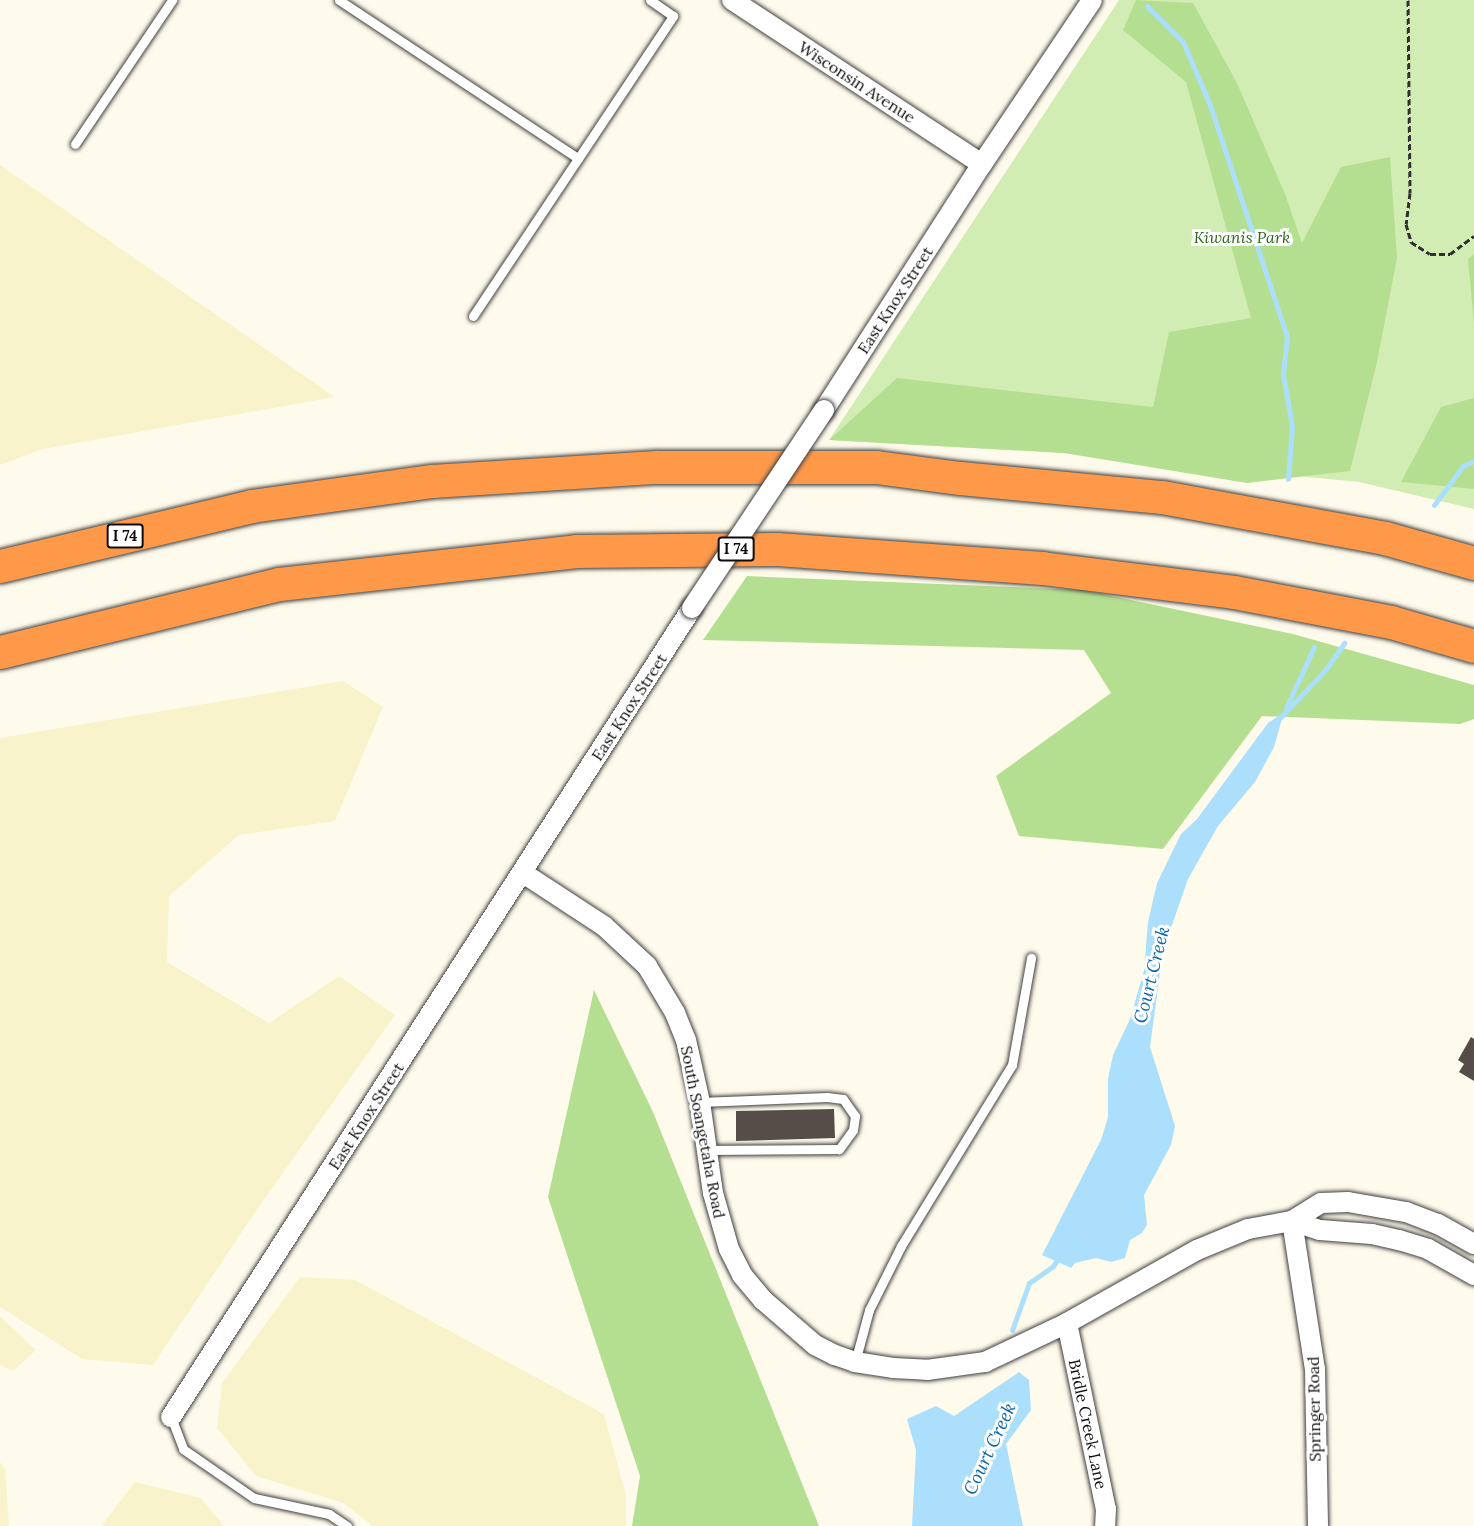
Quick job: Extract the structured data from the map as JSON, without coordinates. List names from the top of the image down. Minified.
{"streets":{"highway":["I 74"],"street":["Wisconsin Avenue","East Knox Street","South Soangetaha Road","Springer Road","Bridle Creek Lane"]},"crossings":[["Wisconsin Avenue","East Knox Street"],["East Knox Street","South Soangetaha Road"],["South Soangetaha Road","Springer Road"],["South Soangetaha Road","Bridle Creek Lane"]],"water":["Court Creek"],"parks":["Kiwanis Park"]}
